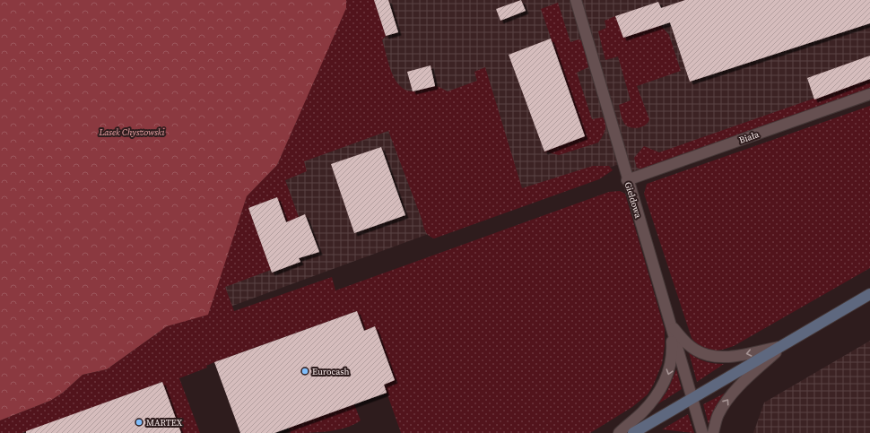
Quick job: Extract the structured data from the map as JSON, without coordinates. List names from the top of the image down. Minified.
{"streets":{"street":["Biała","Giełdowa"]},"crossings":[["Biała","Giełdowa"]],"parks":["Lasek Chyszowski"],"places":["Eurocash","MARTEX"]}
